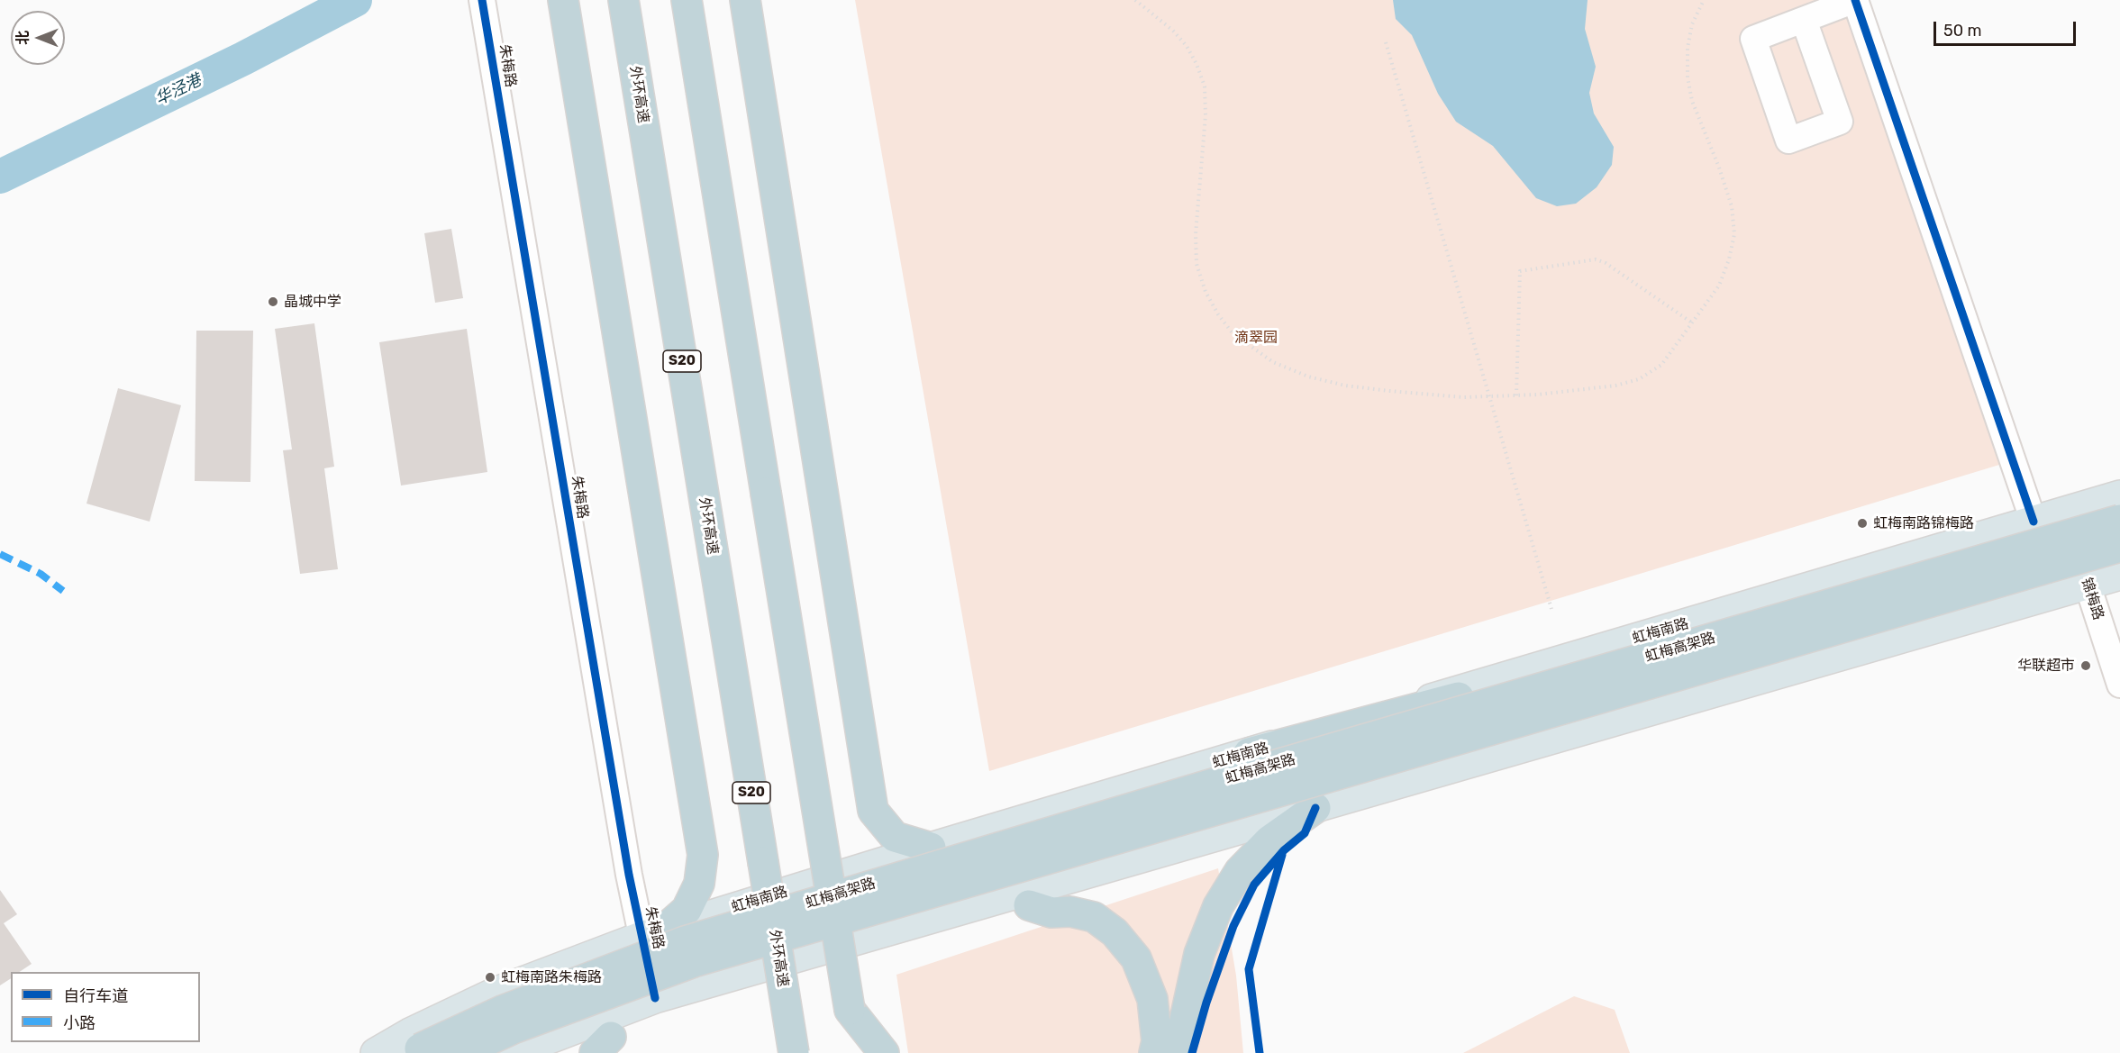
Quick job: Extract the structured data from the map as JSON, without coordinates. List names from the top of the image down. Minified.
{"streets":{"highway":["外环高速","S20","虹梅高架路"],"main road":["虹梅南路"],"street":["朱梅路","锦梅路"]},"crossings":[["朱梅路","虹梅南路"],["锦梅路","虹梅南路"]],"water":["华泾港"],"parks":["滴翠园"],"places":["晶城中学","虹梅南路锦梅路","华联超市","虹梅南路朱梅路"],"legend":["自行车道","小路"],"scale_bar":"50 m","north":"left"}
